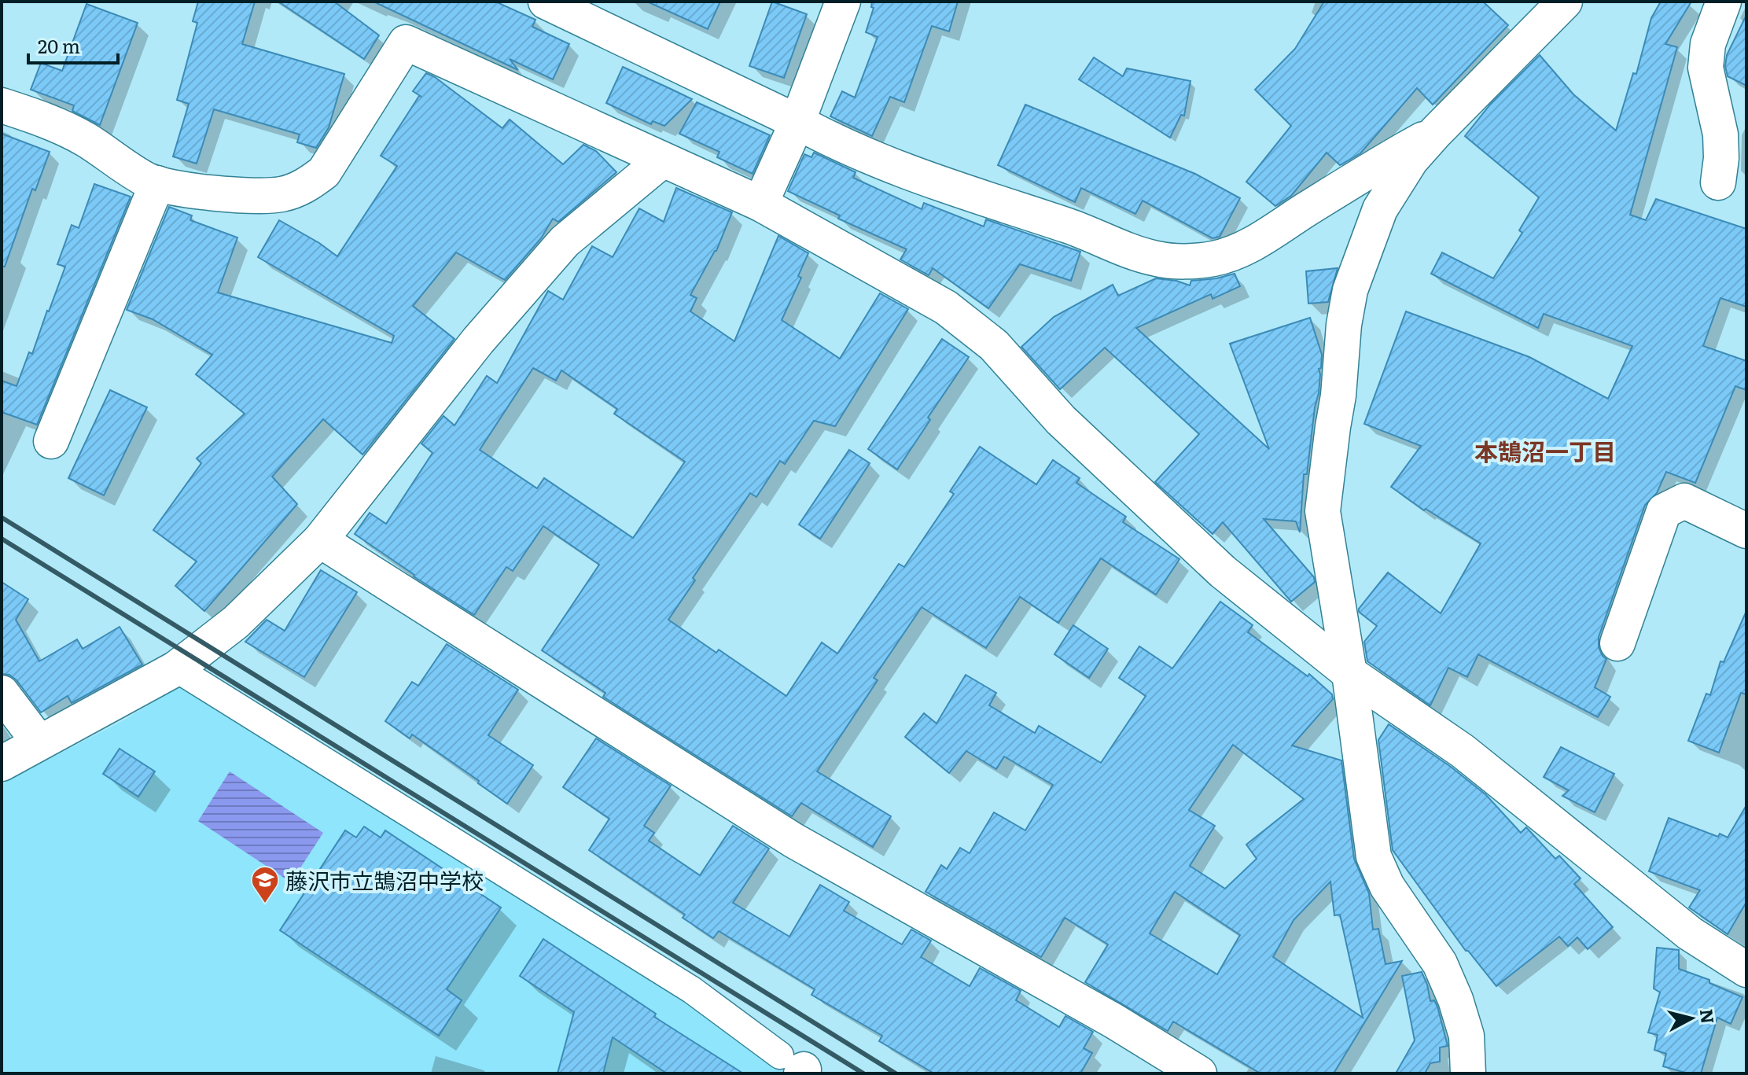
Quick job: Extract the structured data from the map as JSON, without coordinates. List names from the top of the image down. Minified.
{"districts":["本鵠沼一丁目"],"places":{"school or university":["藤沢市立鵠沼中学校"]},"scale_bar":"20 m","north":"right"}
